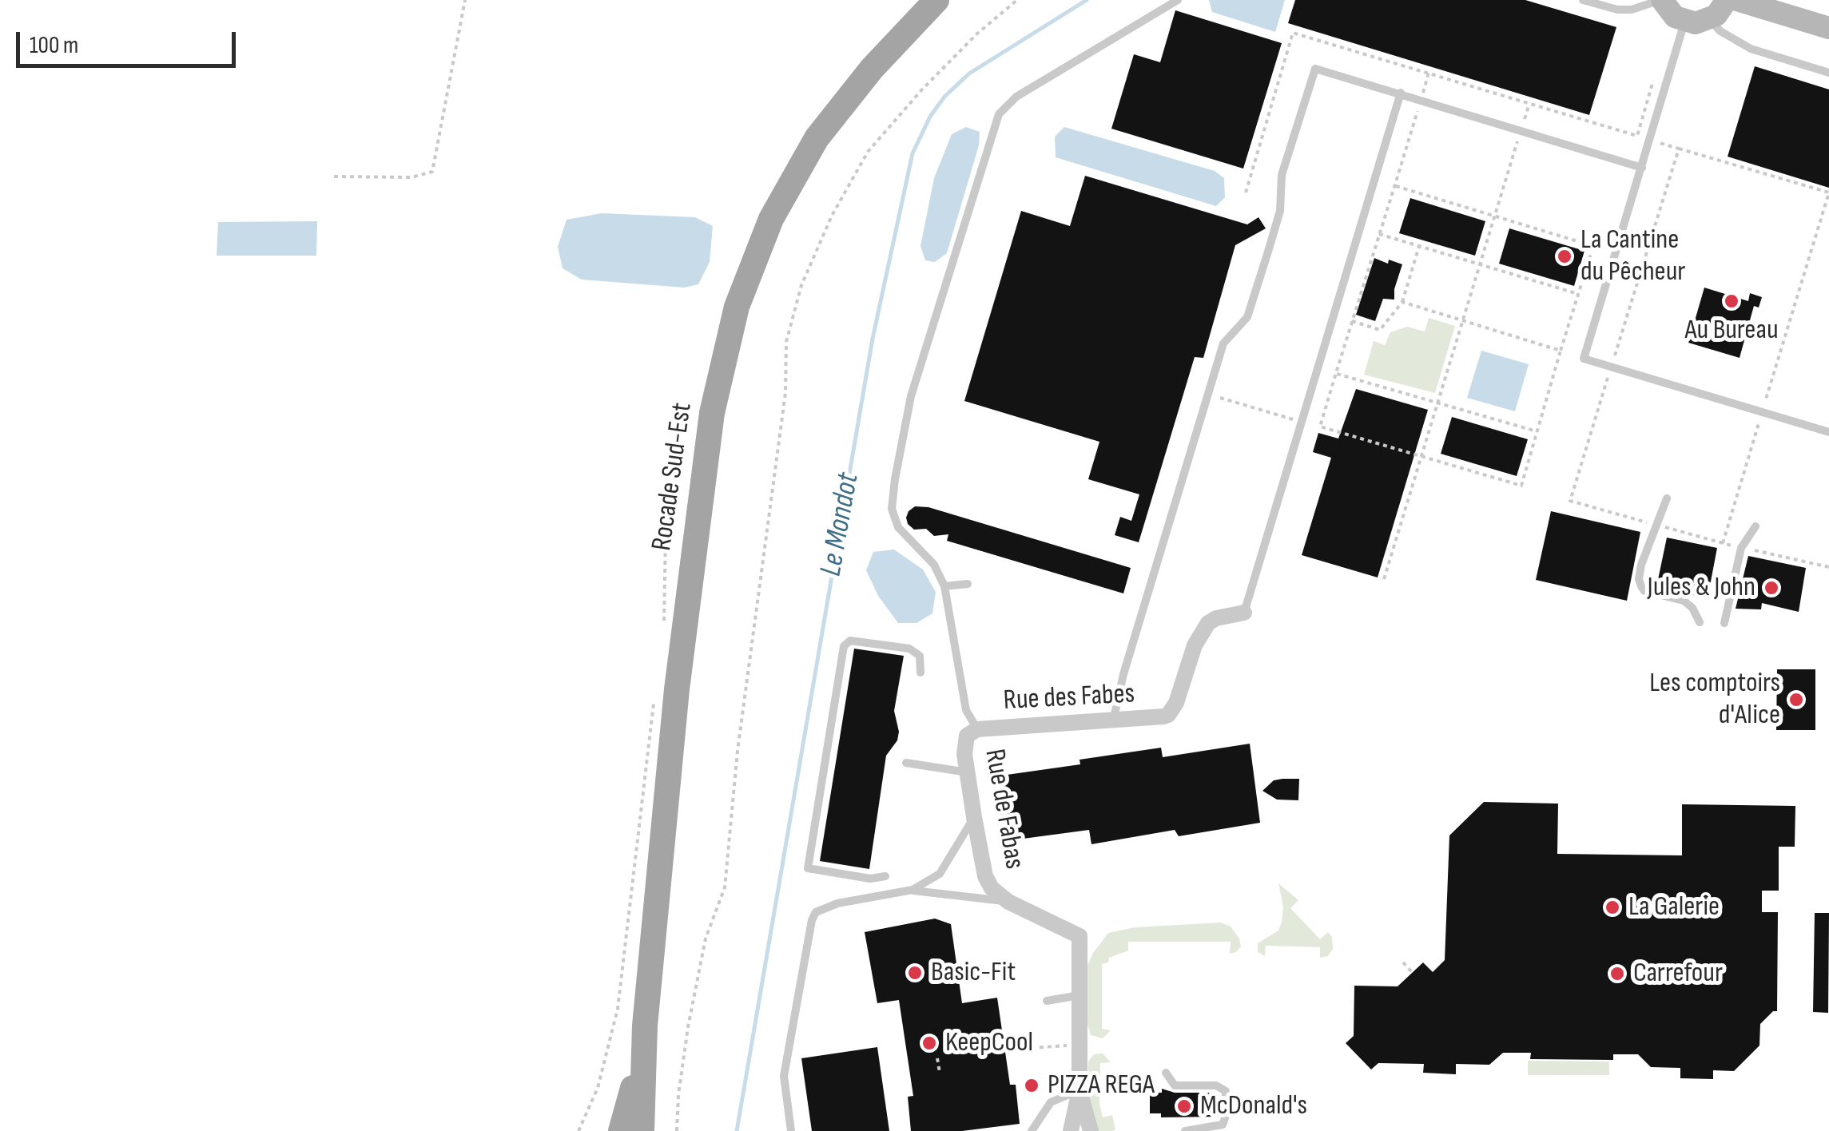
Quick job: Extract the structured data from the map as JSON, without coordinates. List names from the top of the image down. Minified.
{"streets":{"main road":["Rocade Sud-Est"],"street":["Rue des Fabes","Rue de Fabas"]},"crossings":[["Rue des Fabes","Rue de Fabas"]],"water":["Le Mondot"],"places":["La Cantine du Pêcheur","Au Bureau","Jules & John","Les comptoirs d'Alice","La Galerie","Basic-Fit","Carrefour","KeepCool","PIZZA REGA","McDonald's"],"scale_bar":"100 m"}
